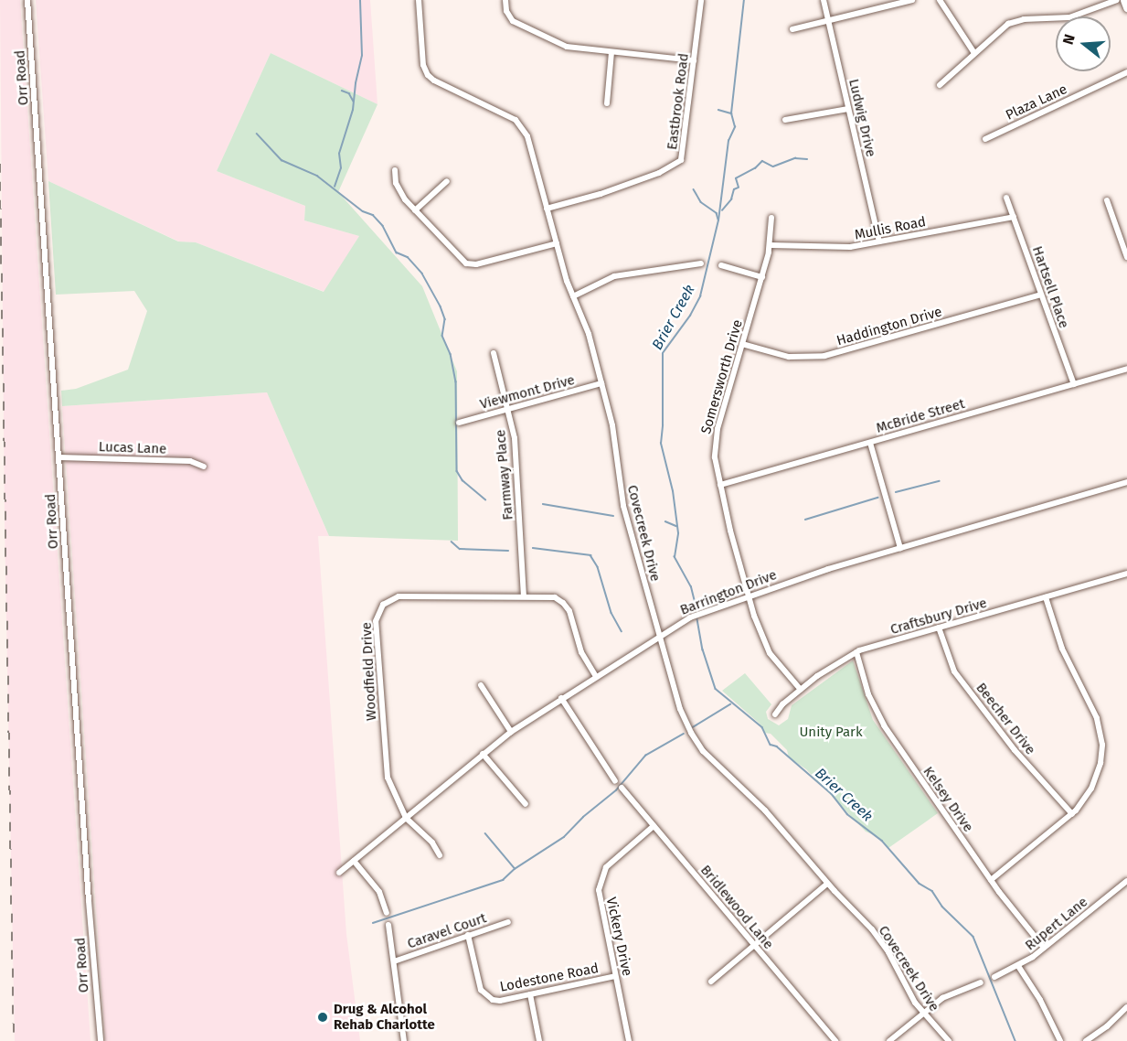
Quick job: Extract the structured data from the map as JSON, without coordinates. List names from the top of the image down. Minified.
{"streets":{"street":["Orr Road","Eastbrook Road","Plaza Lane","Ludwig Drive","Mullis Road","Hartsell Place","Haddington Drive","Somersworth Drive","Viewmont Drive","McBride Street","Lucas Lane","Farmway Place","Covecreek Drive","Barrington Drive","Craftsbury Drive","Woodfield Drive","Beecher Drive","Kelsey Drive","Bridlewood Lane","Rupert Lane","Caravel Court","Vickery Drive","Lodestone Road"]},"crossings":[["Orr Road","Lucas Lane"],["Eastbrook Road","Covecreek Drive"],["Ludwig Drive","Mullis Road"],["Mullis Road","Hartsell Place"],["Mullis Road","Somersworth Drive"],["Hartsell Place","Haddington Drive"],["Hartsell Place","McBride Street"],["Haddington Drive","Somersworth Drive"],["Somersworth Drive","McBride Street"],["Somersworth Drive","Barrington Drive"],["Somersworth Drive","Craftsbury Drive"],["Viewmont Drive","Farmway Place"],["Viewmont Drive","Covecreek Drive"],["Farmway Place","Woodfield Drive"],["Covecreek Drive","Barrington Drive"],["Barrington Drive","Woodfield Drive"],["Craftsbury Drive","Beecher Drive"],["Craftsbury Drive","Kelsey Drive"],["Kelsey Drive","Rupert Lane"],["Bridlewood Lane","Vickery Drive"],["Caravel Court","Lodestone Road"],["Vickery Drive","Lodestone Road"]],"water":["Brier Creek"],"parks":["Unity Park"],"places":["Drug & Alcohol Rehab Charlotte"],"north":"left"}
